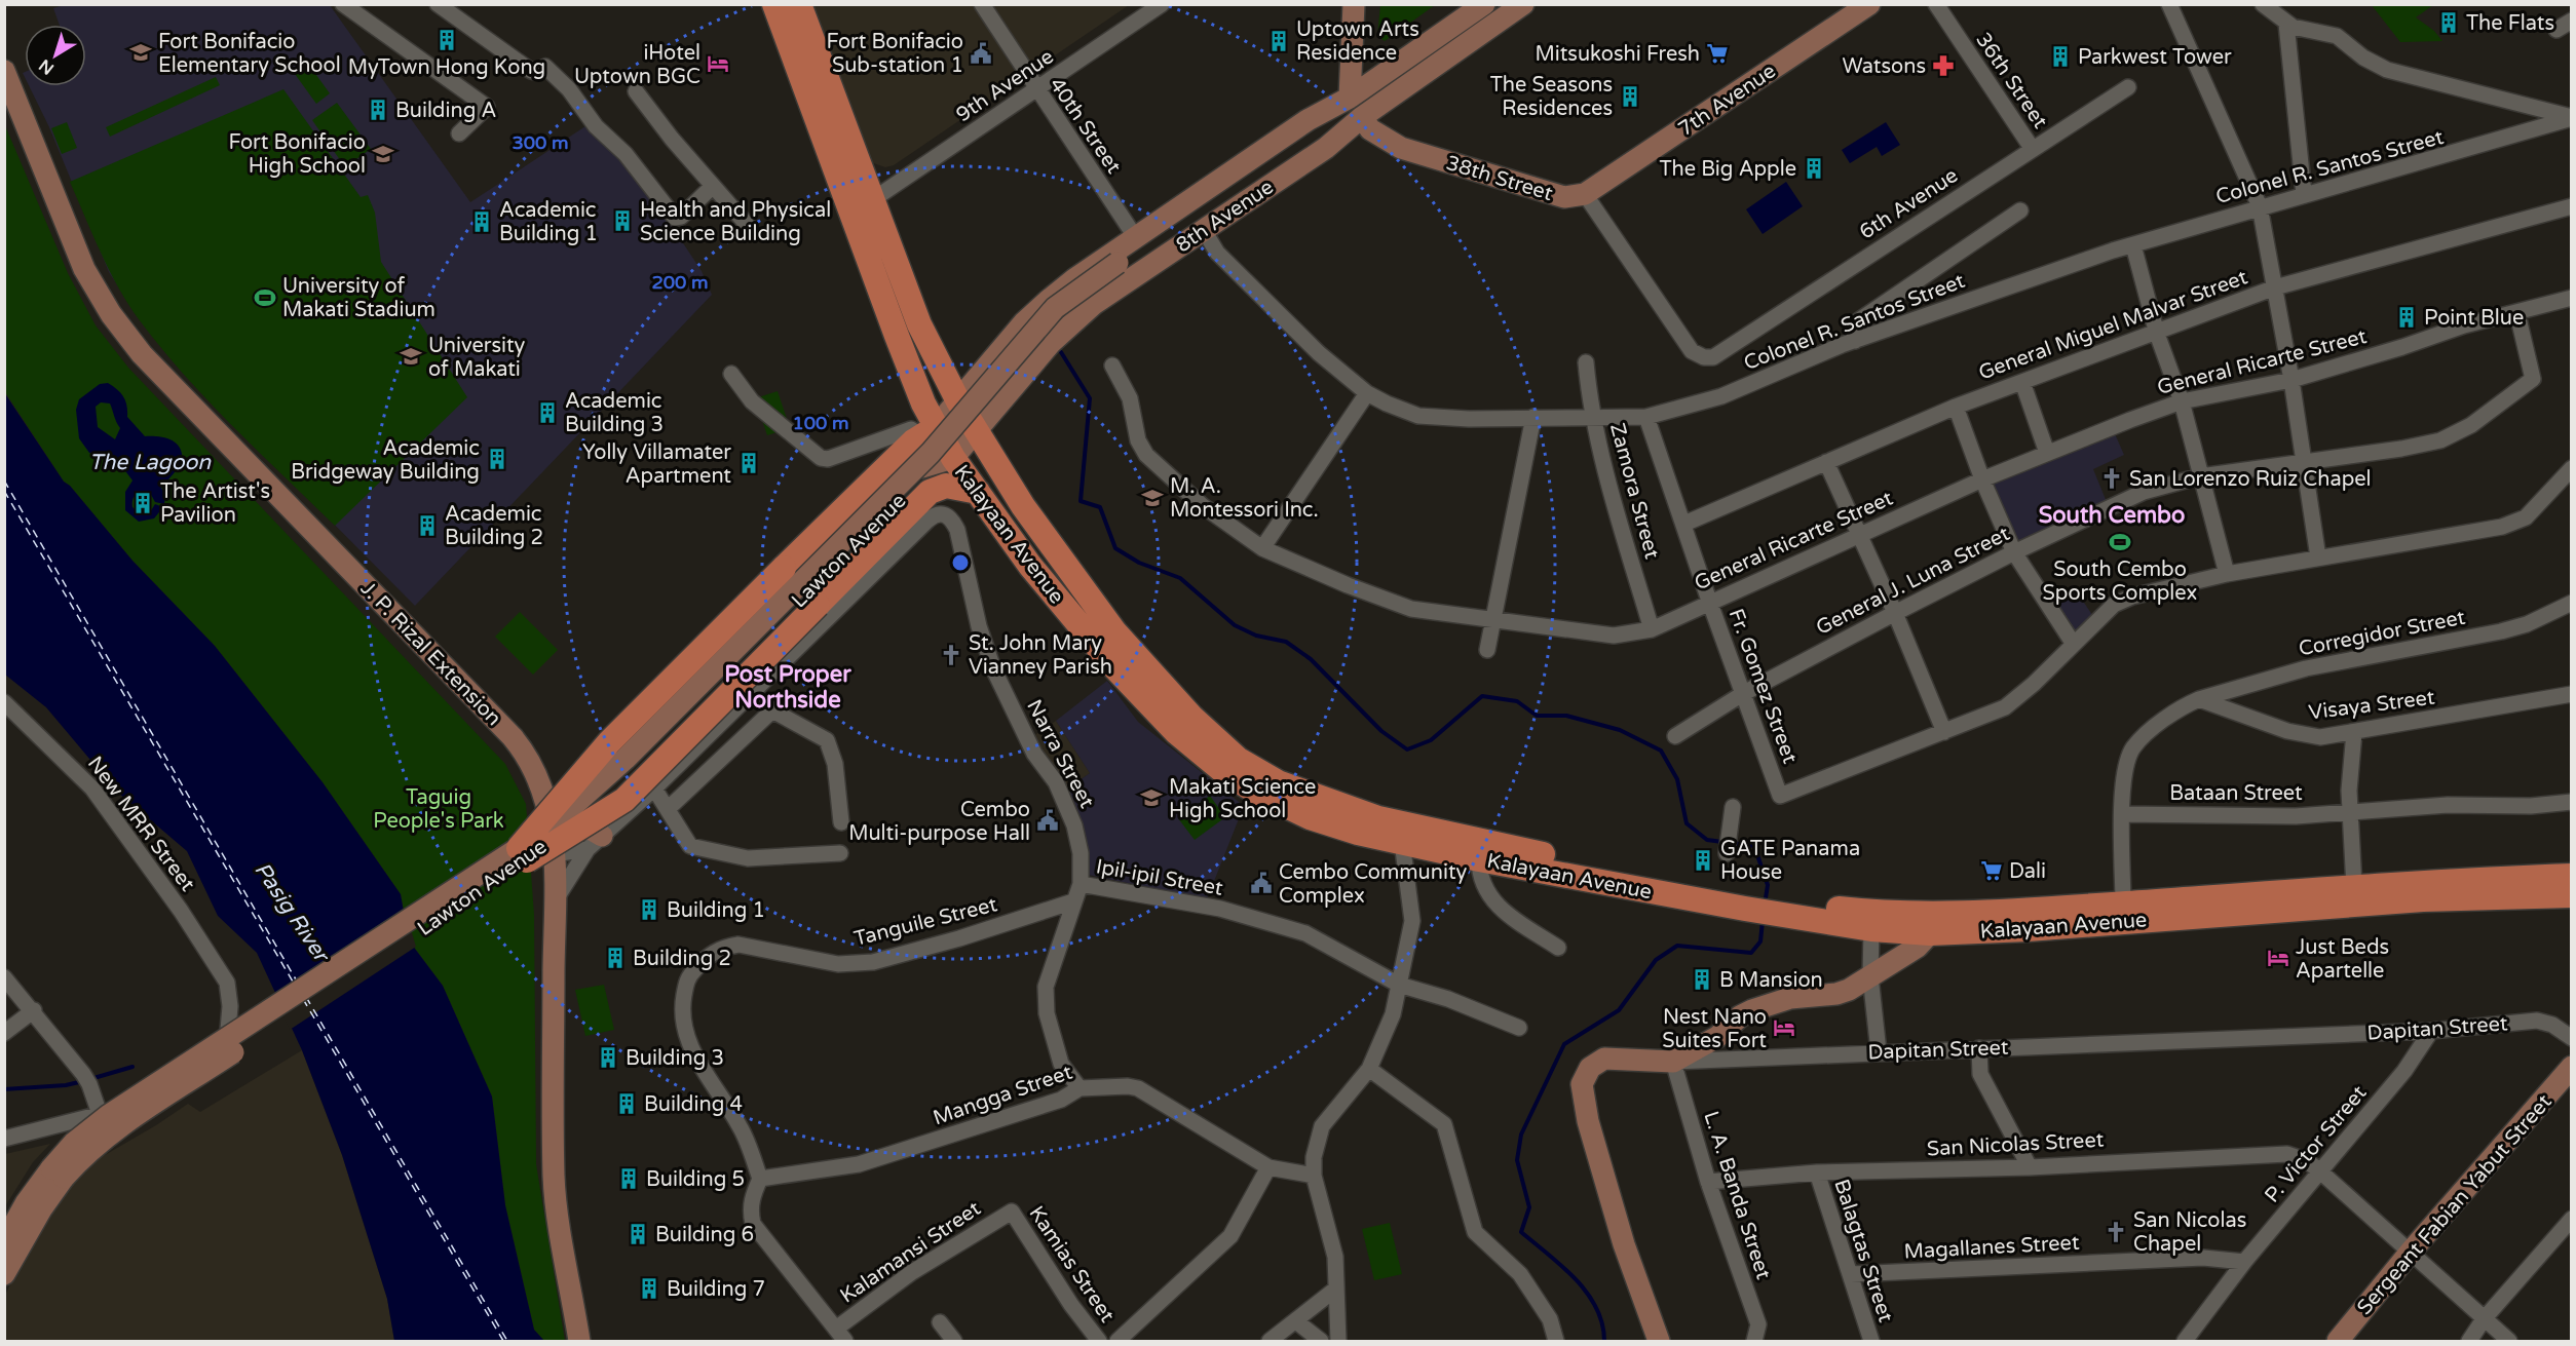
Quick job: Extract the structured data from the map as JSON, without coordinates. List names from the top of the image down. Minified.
{"streets":{"main road":["7th Avenue","38th Street","8th Avenue","Kalayaan Avenue","Lawton Avenue","J. P. Rizal Extension","Dapitan Street","Sergeant Fabian Yabut Street"],"street":["36th Street","9th Avenue","40th Street","Colonel R. Santos Street","6th Avenue","General Miguel Malvar Street","General Ricarte Street","Zamora Street","General J. Luna Street","Corregidor Street","Fr. Gomez Street","Visaya Street","Narra Street","Bataan Street","New MRR Street","Ipil-ipil Street","Tanguile Street","Mangga Street","San Nicolas Street","P. Victor Street","L. A. Banda Street","Magallanes Street","Balagtas Street","Kalamansi Street","Kamias Street"]},"crossings":[["36th Street","6th Avenue"],["9th Avenue","40th Street"],["9th Avenue","Kalayaan Avenue"],["7th Avenue","38th Street"],["7th Avenue","6th Avenue"],["40th Street","8th Avenue"],["Colonel R. Santos Street","8th Avenue"],["Colonel R. Santos Street","Zamora Street"],["Colonel R. Santos Street","Fr. Gomez Street"],["38th Street","6th Avenue"],["38th Street","8th Avenue"],["38th Street","Lawton Avenue"],["8th Avenue","Kalayaan Avenue"],["8th Avenue","Lawton Avenue"],["General Miguel Malvar Street","Fr. Gomez Street"],["General Ricarte Street","Zamora Street"],["General Ricarte Street","General J. Luna Street"],["General Ricarte Street","Fr. Gomez Street"],["Kalayaan Avenue","Lawton Avenue"],["Lawton Avenue","J. P. Rizal Extension"],["General J. Luna Street","Fr. Gomez Street"],["Corregidor Street","Visaya Street"],["J. P. Rizal Extension","Narra Street"],["Narra Street","Ipil-ipil Street"],["Tanguile Street","Mangga Street"],["Dapitan Street","P. Victor Street"],["Dapitan Street","L. A. Banda Street"],["San Nicolas Street","P. Victor Street"],["San Nicolas Street","L. A. Banda Street"],["San Nicolas Street","Sergeant Fabian Yabut Street"],["San Nicolas Street","Balagtas Street"],["P. Victor Street","Magallanes Street"],["Magallanes Street","Balagtas Street"],["Kalamansi Street","Kamias Street"]],"districts":["South Cembo","Post Proper Northside"],"water":["The Lagoon","Pasig River"],"parks":["Taguig People's Park"],"places":{"building":["The Flats","MyTown Hong Kong","Uptown Arts Residence","Parkwest Tower","The Seasons Residences","Building A","The Big Apple","Health and Physical Science Building","Academic Building 1","Point Blue","Academic Building 3","Academic Bridgeway Building","Yolly Villamater Apartment","The Artist's Pavilion","Academic Building 2","GATE Panama House","Building 1","Building 2","B Mansion","Building 3","Building 4","Building 5","Building 6","Building 7"],"school or university":["Fort Bonifacio Elementary School","Fort Bonifacio High School","University of Makati","M. A. Montessori Inc.","Makati Science High School"],"public building":["Fort Bonifacio Sub-station 1","Cembo Multi-purpose Hall","Cembo Community Complex"],"supermarket":["Mitsukoshi Fresh","Dali"],"hotel":["iHotel Uptown BGC","Just Beds Apartelle","Nest Nano Suites Fort"],"pharmacy":["Watsons"],"sports":["University of Makati Stadium","South Cembo Sports Complex"],"church":["San Lorenzo Ruiz Chapel","St. John Mary Vianney Parish","San Nicolas Chapel"]},"north":"bottom left","rings":["300 m","200 m","100 m"]}
